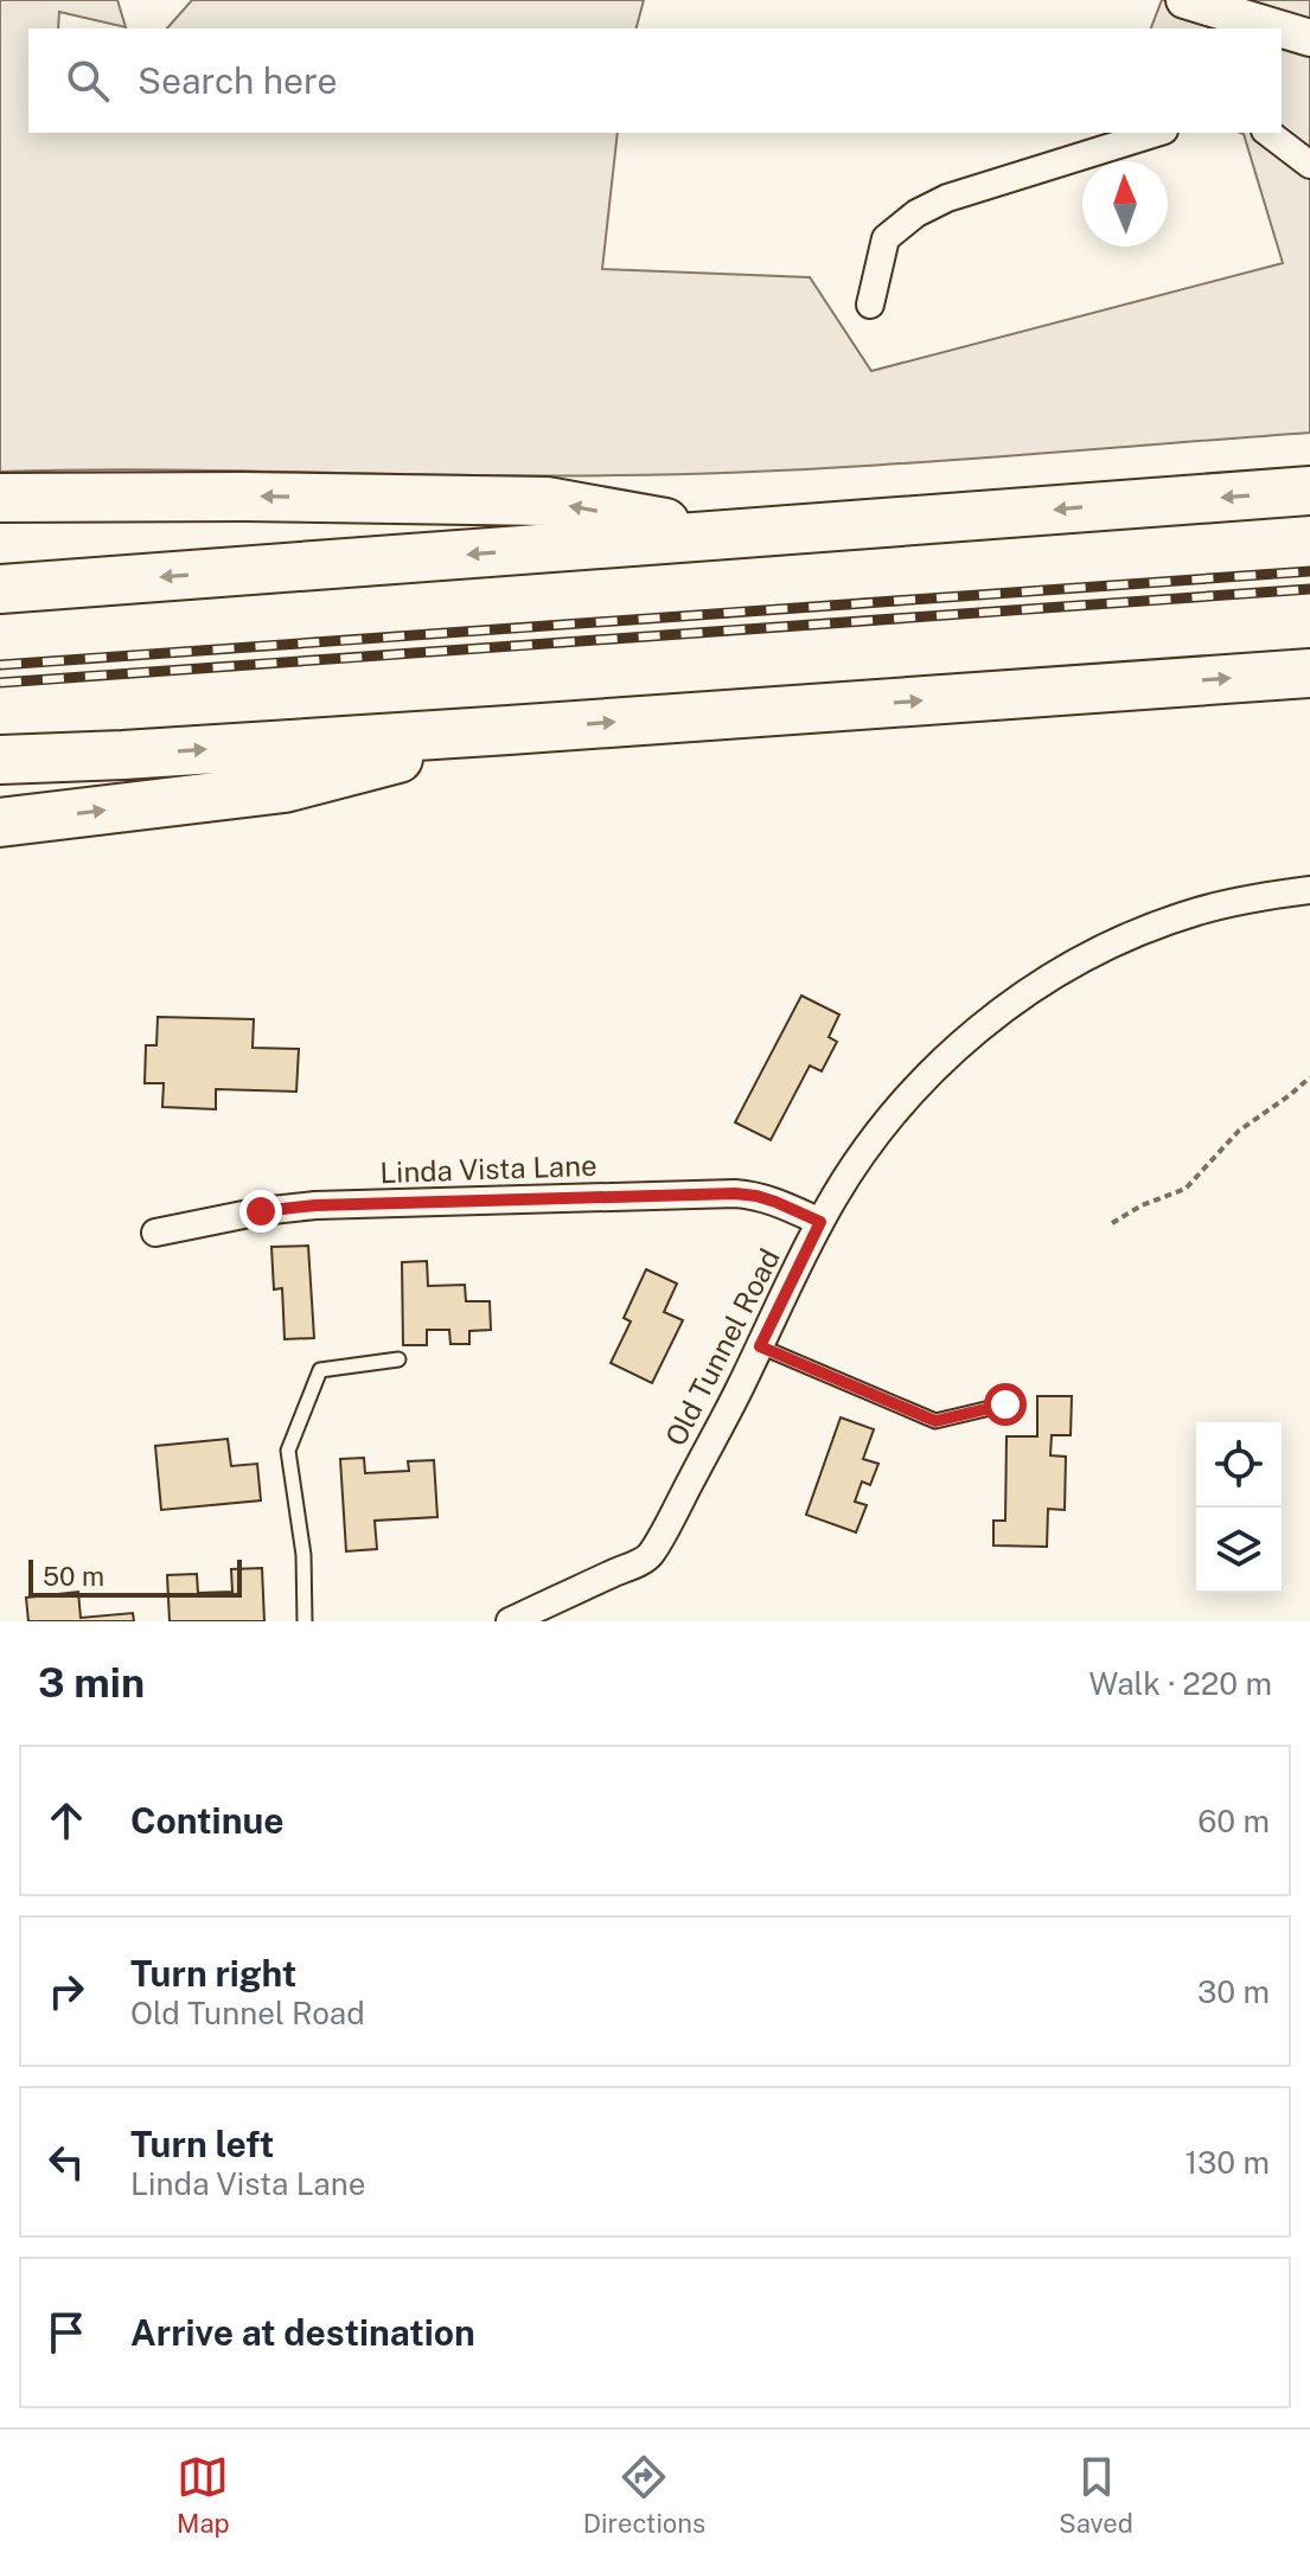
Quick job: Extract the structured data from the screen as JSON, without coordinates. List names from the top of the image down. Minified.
{"streets":{"street":["Linda Vista Lane","Old Tunnel Road"]},"crossings":[["Linda Vista Lane","Old Tunnel Road"]],"scale_bar":"50 m","north":"top","page":{"search":"Search here","scale":"50 m","heading":["3 min","Walk · 220 m"],"list":[["Continue","60 m"],["Turn right","Old Tunnel Road","30 m"],["Turn left","Linda Vista Lane","130 m"],"Arrive at destination"],"nav":["Map","Directions","Saved"]}}
